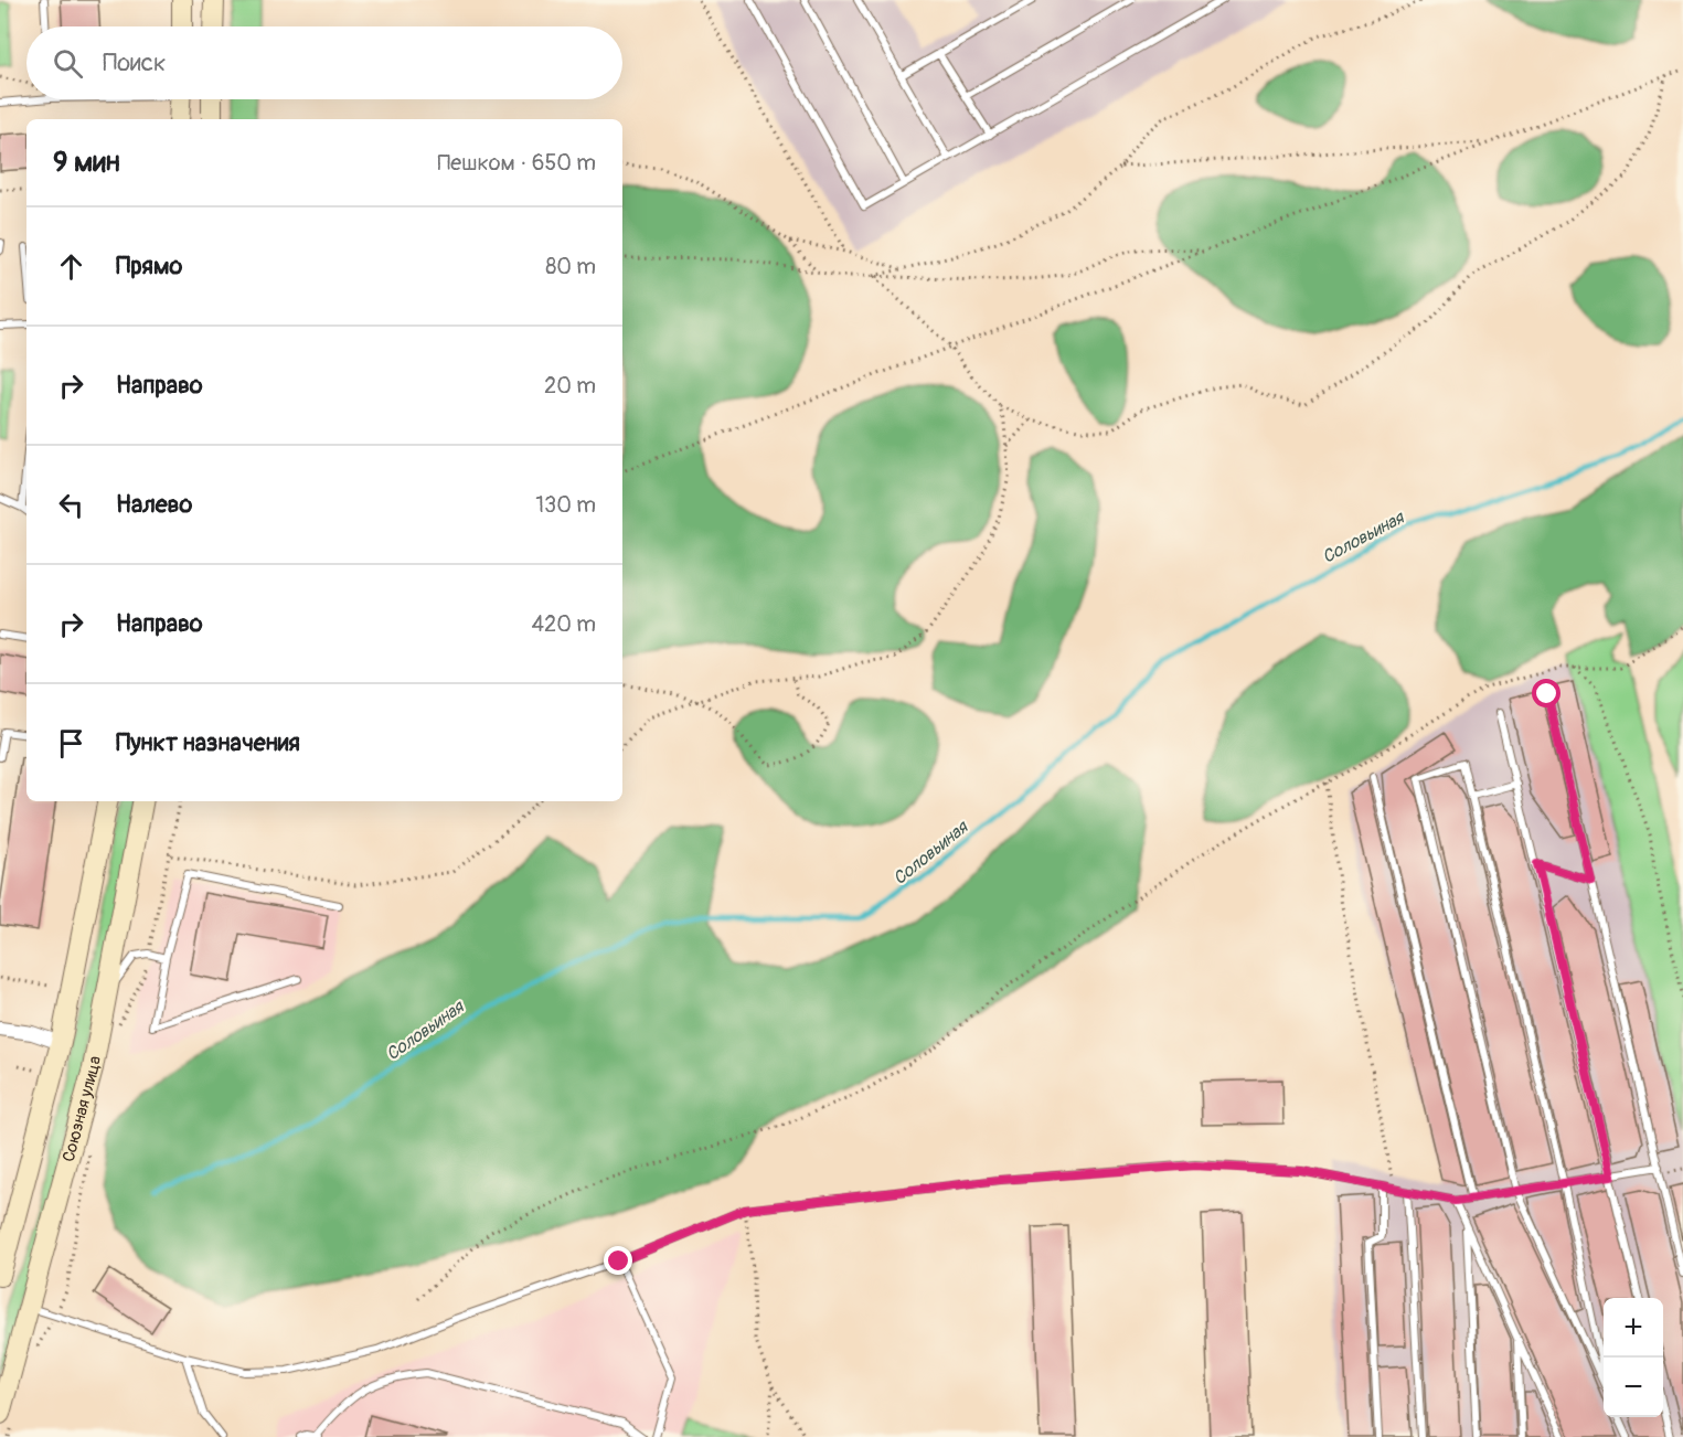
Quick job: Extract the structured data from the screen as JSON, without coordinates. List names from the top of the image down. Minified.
{"streets":{"main road":["Союзная улица"]},"water":["Соловьиная"],"page":{"search":"Поиск","heading":["9 мин","Пешком · 650 m"],"list":[["Прямо","80 m"],["Направо","20 m"],["Налево","130 m"],["Направо","420 m"],"Пункт назначения"],"map_buttons":["+","−"]}}
